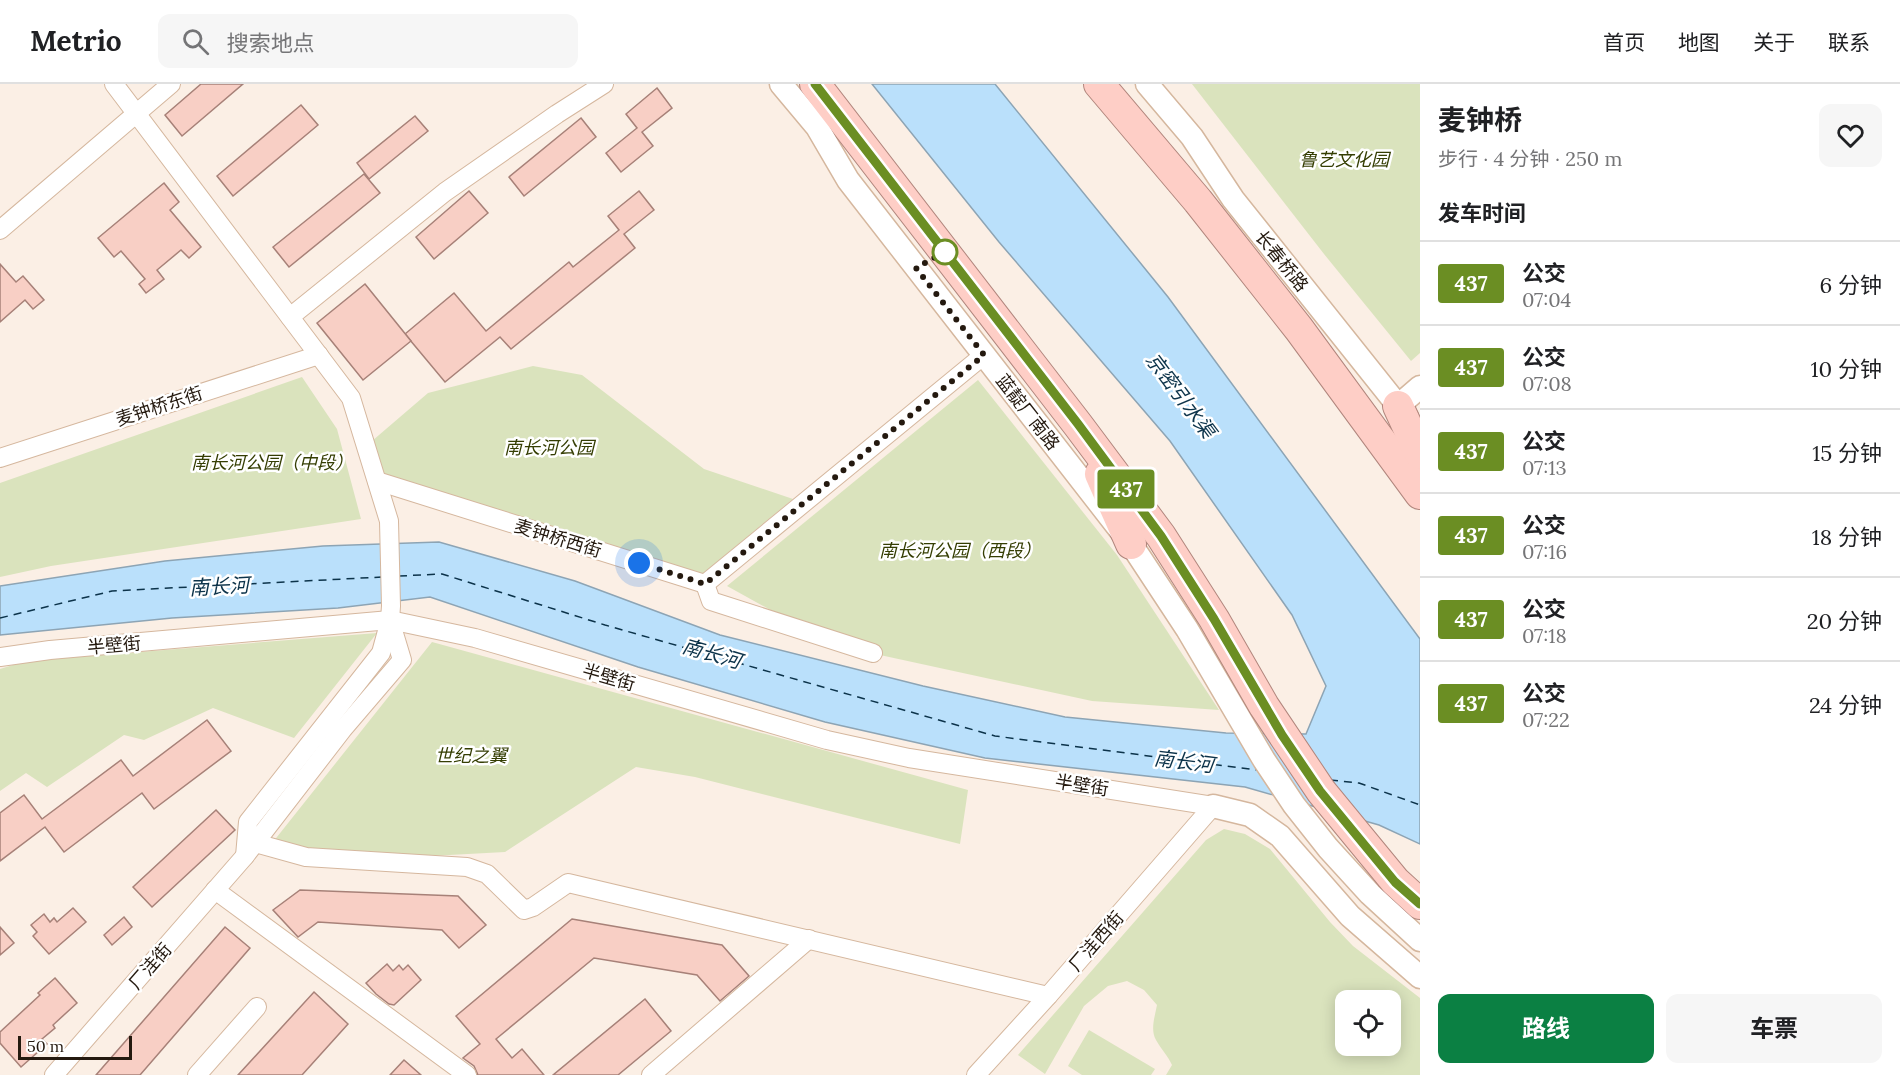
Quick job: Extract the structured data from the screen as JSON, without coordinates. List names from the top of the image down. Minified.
{"streets":{"highway":["蓝靛厂南路"],"street":["长春桥路","麦钟桥东街","麦钟桥西街","半壁街","厂洼西街","厂洼街"]},"crossings":[["半壁街","厂洼西街"],["半壁街","厂洼街"]],"water":["京密引水渠","南长河"],"parks":["鲁艺文化园","南长河公园","南长河公园（中段）","南长河公园（西段）","世纪之翼"],"lines":["bus line 437"],"scale_bar":"50 m","page":{"header":"Metrio","search":"搜索地点","nav":["首页","地图","关于","联系"],"on_map":"437","heading":[["麦钟桥","步行 · 4 分钟 · 250 m"],"发车时间"],"list":[{"mark":"437","name":"公交","note":"07:04","value":"6 分钟"},{"mark":"437","name":"公交","note":"07:08","value":"10 分钟"},{"mark":"437","name":"公交","note":"07:13","value":"15 分钟"},{"mark":"437","name":"公交","note":"07:16","value":"18 分钟"},{"mark":"437","name":"公交","note":"07:18","value":"20 分钟"},{"mark":"437","name":"公交","note":"07:22","value":"24 分钟"}],"buttons":["路线","车票"],"scale":"50 m"}}
